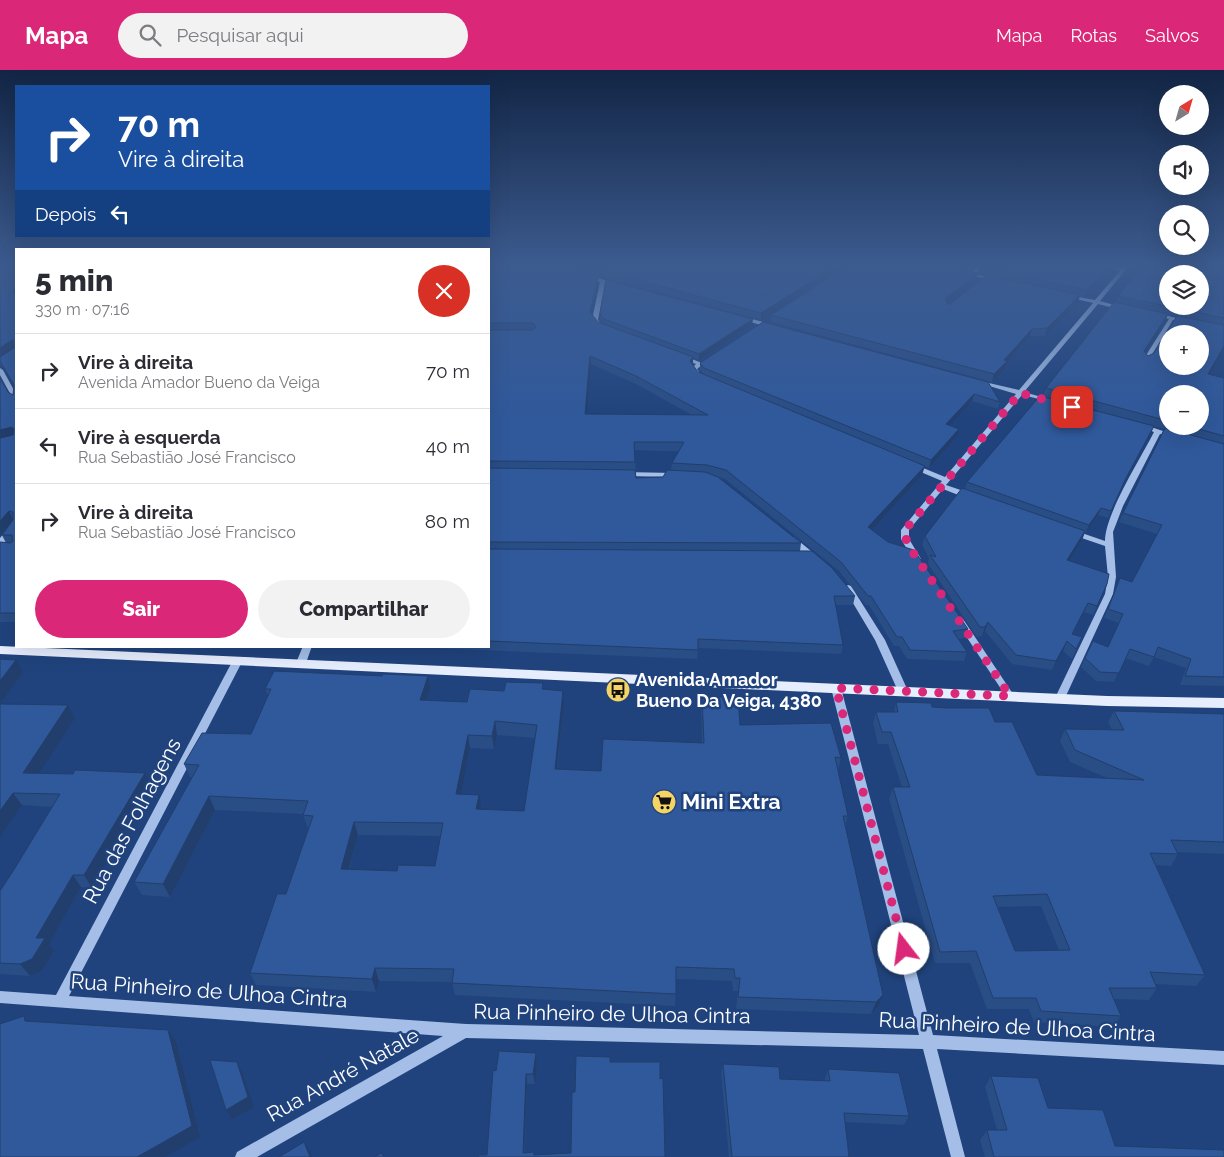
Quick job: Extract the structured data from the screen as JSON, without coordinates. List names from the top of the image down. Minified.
{"streets":{"street":["Rua das Folhagens","Rua Pinheiro de Ulhoa Cintra","Rua André Natale"]},"crossings":[["Rua das Folhagens","Rua Pinheiro de Ulhoa Cintra"],["Rua Pinheiro de Ulhoa Cintra","Rua André Natale"]],"places":{"bus stop":["Avenida Amador Bueno Da Veiga, 4380"],"supermarket":["Mini Extra"]},"north":"top right","page":{"header":"Mapa","search":"Pesquisar aqui","nav":["Mapa","Rotas","Salvos"],"map_buttons":["+","−"],"turn":["70 m","Vire à direita"],"then":"Depois","heading":["5 min","330 m · 07:16"],"list":[{"name":"Vire à direita","note":"Avenida Amador Bueno da Veiga","value":"70 m"},{"name":"Vire à esquerda","note":"Rua Sebastião José Francisco","value":"40 m"},{"name":"Vire à direita","note":"Rua Sebastião José Francisco","value":"80 m"}],"buttons":["Sair","Compartilhar"]}}
